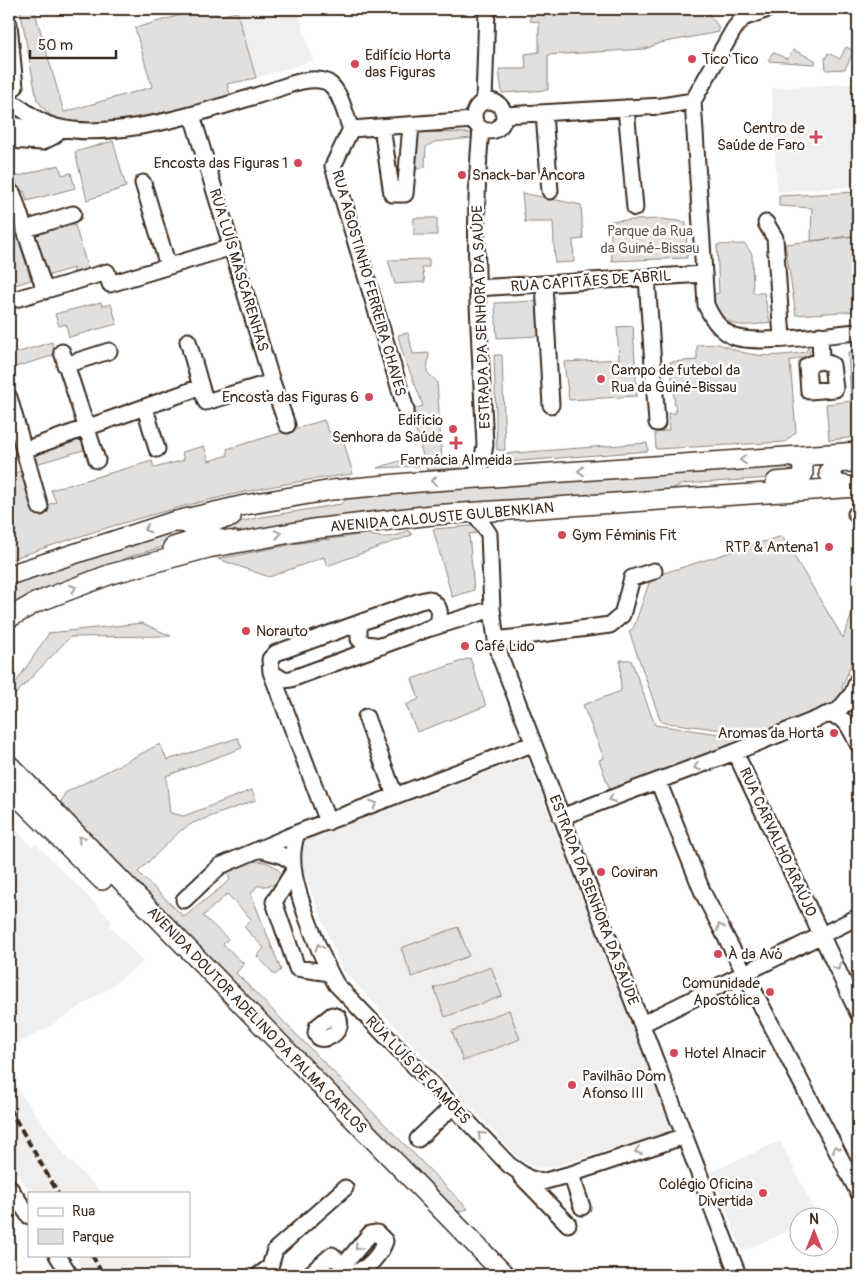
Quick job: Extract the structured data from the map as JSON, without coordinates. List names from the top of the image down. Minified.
{"streets":{"main road":["AVENIDA CALOUSTE GULBENKIAN","AVENIDA DOUTOR ADELINO DA PALMA CARLOS"],"street":["RUA LUÍS MASCARENHAS","RUA CAPITÃES DE ABRIL","RUA AGOSTINHO FERREIRA CHAVES","ESTRADA DA SENHORA DA SAÚDE","RUA CARVALHO ARAÚJO","RUA LUÍS DE CAMÕES"]},"crossings":[["RUA CAPITÃES DE ABRIL","ESTRADA DA SENHORA DA SAÚDE"],["ESTRADA DA SENHORA DA SAÚDE","RUA LUÍS DE CAMÕES"]],"parks":["Parque da Rua da Guiné-Bissau"],"places":{"other":["Tico Tico","Edifício Horta das Figuras","Encosta das Figuras 1","Snack-bar Âncora","Campo de futebol da Rua da Guiné-Bissau","Encosta das Figuras 6","Edificio Senhora da Saúde","Gym Féminis Fit","RTP & Antena1","Norauto","Café Lido","Aromas da Horta","Coviran","À da Avó","Comunidade Apostólica","Hotel Alnacir","Pavilhão Dom Afonso III","Colégio Oficina Divertida"],"health":["Centro de Saúde de Faro","Farmácia Almeida"]},"legend":["Rua","Parque"],"scale_bar":"50 m","north":"top"}
